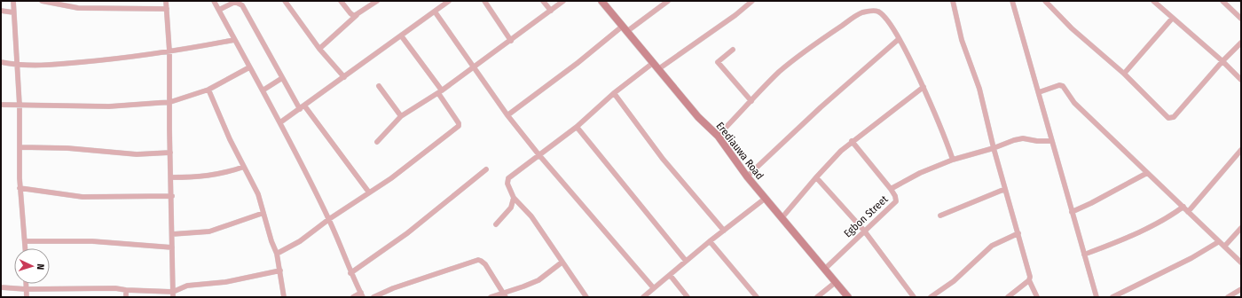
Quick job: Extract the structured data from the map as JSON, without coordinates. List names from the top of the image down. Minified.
{"streets":{"street":["Erediauwa Road","Egbon Street"]},"crossings":[["Erediauwa Road","Egbon Street"]],"north":"right"}
